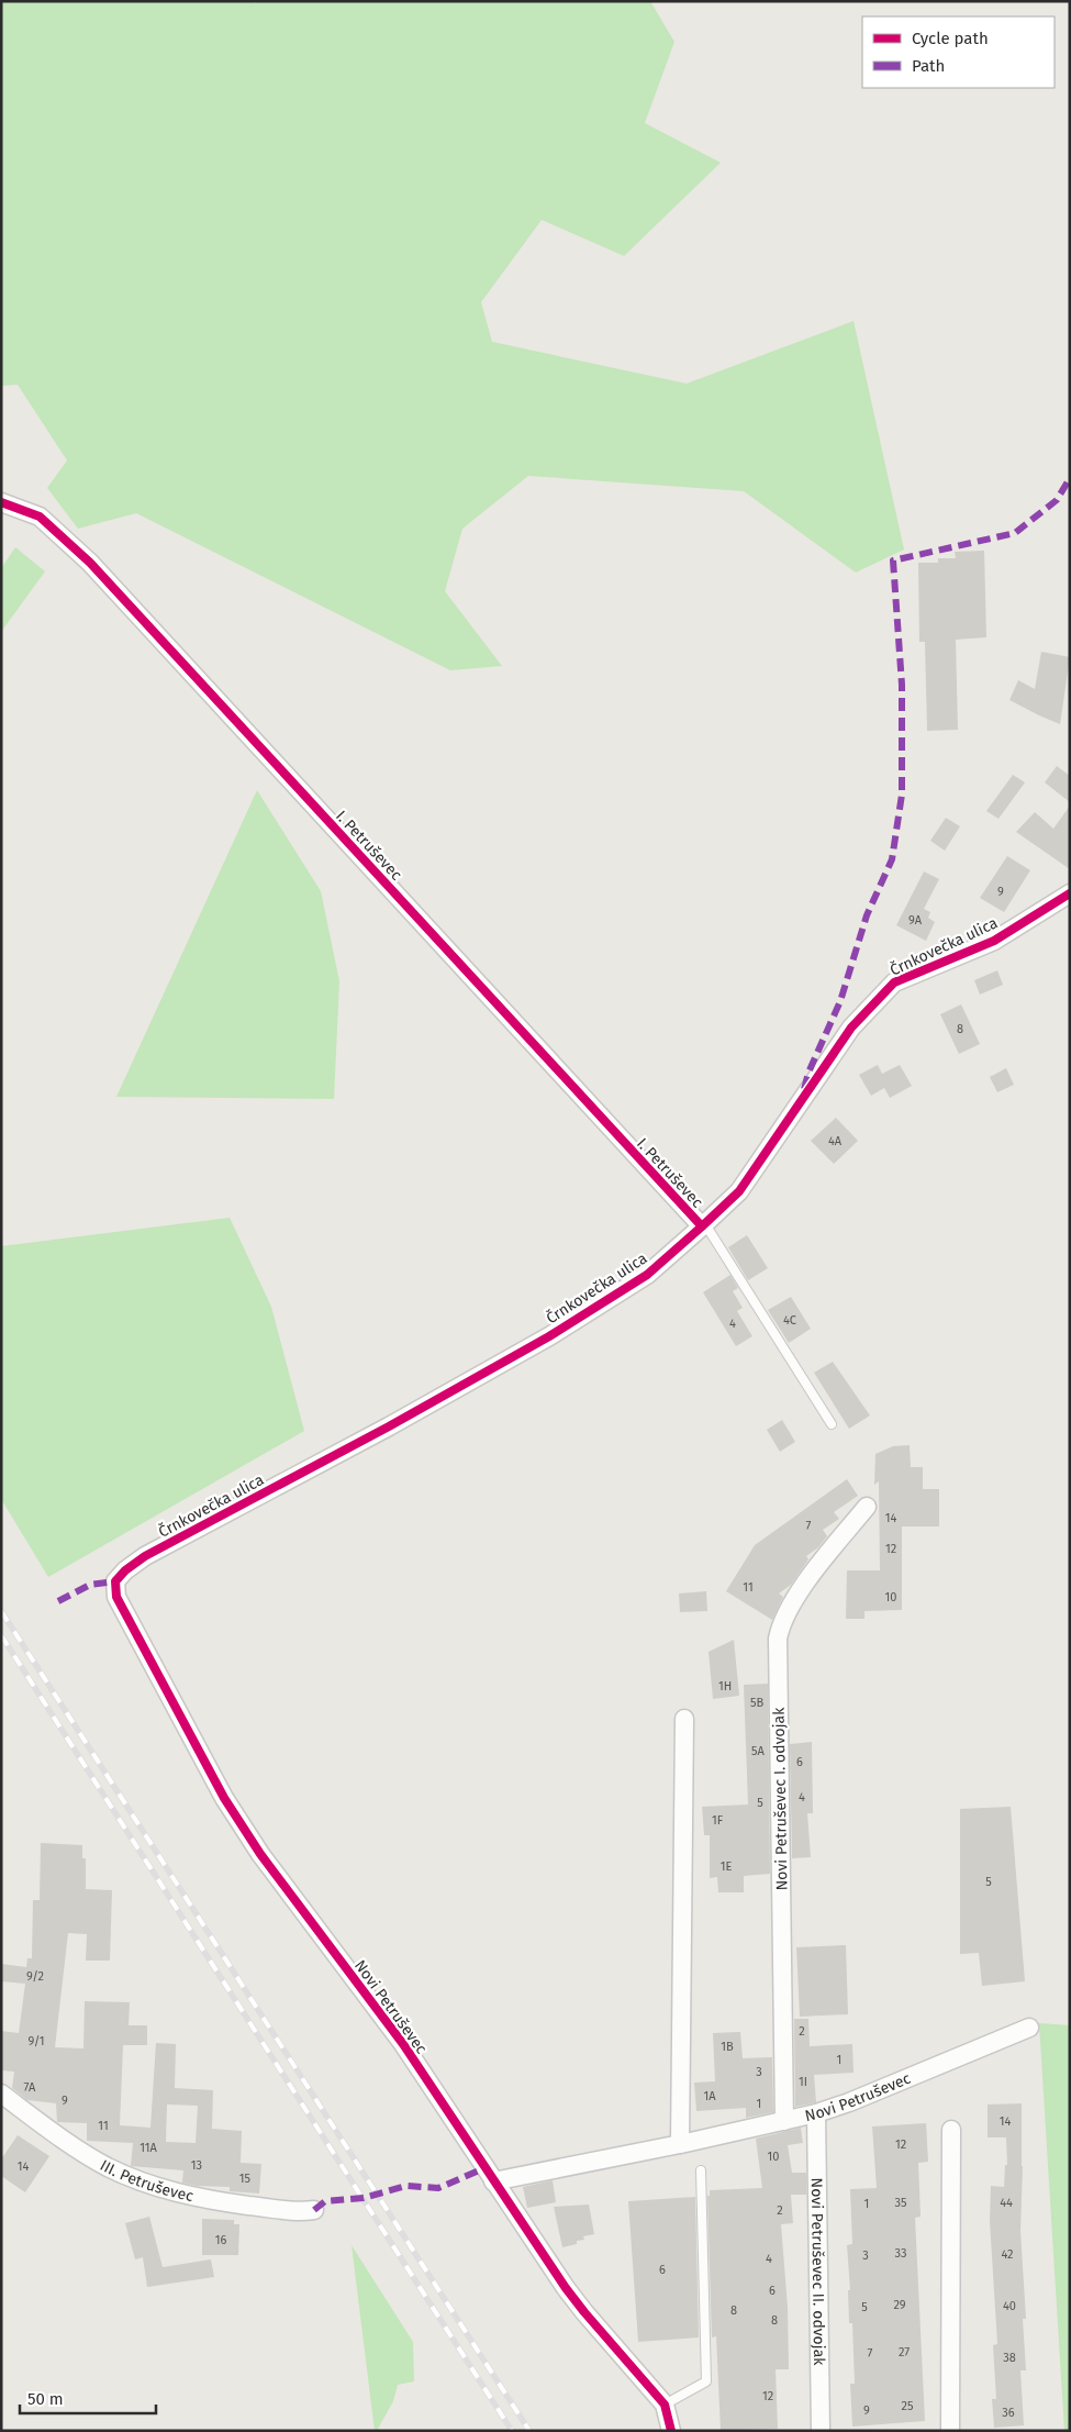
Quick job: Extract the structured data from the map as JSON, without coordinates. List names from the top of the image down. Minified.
{"streets":{"street":["I. Petruševec","Črnkovečka ulica","Novi Petruševec I. odvojak","Novi Petruševec","III. Petruševec","Novi Petruševec II. odvojak"]},"crossings":[["I. Petruševec","Črnkovečka ulica"],["Črnkovečka ulica","Novi Petruševec"],["Novi Petruševec I. odvojak","Novi Petruševec"],["Novi Petruševec","Novi Petruševec II. odvojak"]],"house_numbers":["9","9A","8","4A","4C","4","14","7","12","11","10","1H","5B","5A","6","4","5","1F","1E","5","9/2","2","9/1","1B","1","3","1I","7A","1A","9","1","14","11","12","11A","10","13","14","15","35","44","1","2","16","33","42","3","4","6","6","29","40","5","8","8","27","7","38","12","25","9","36"],"legend":["Cycle path","Path"],"scale_bar":"50 m"}
